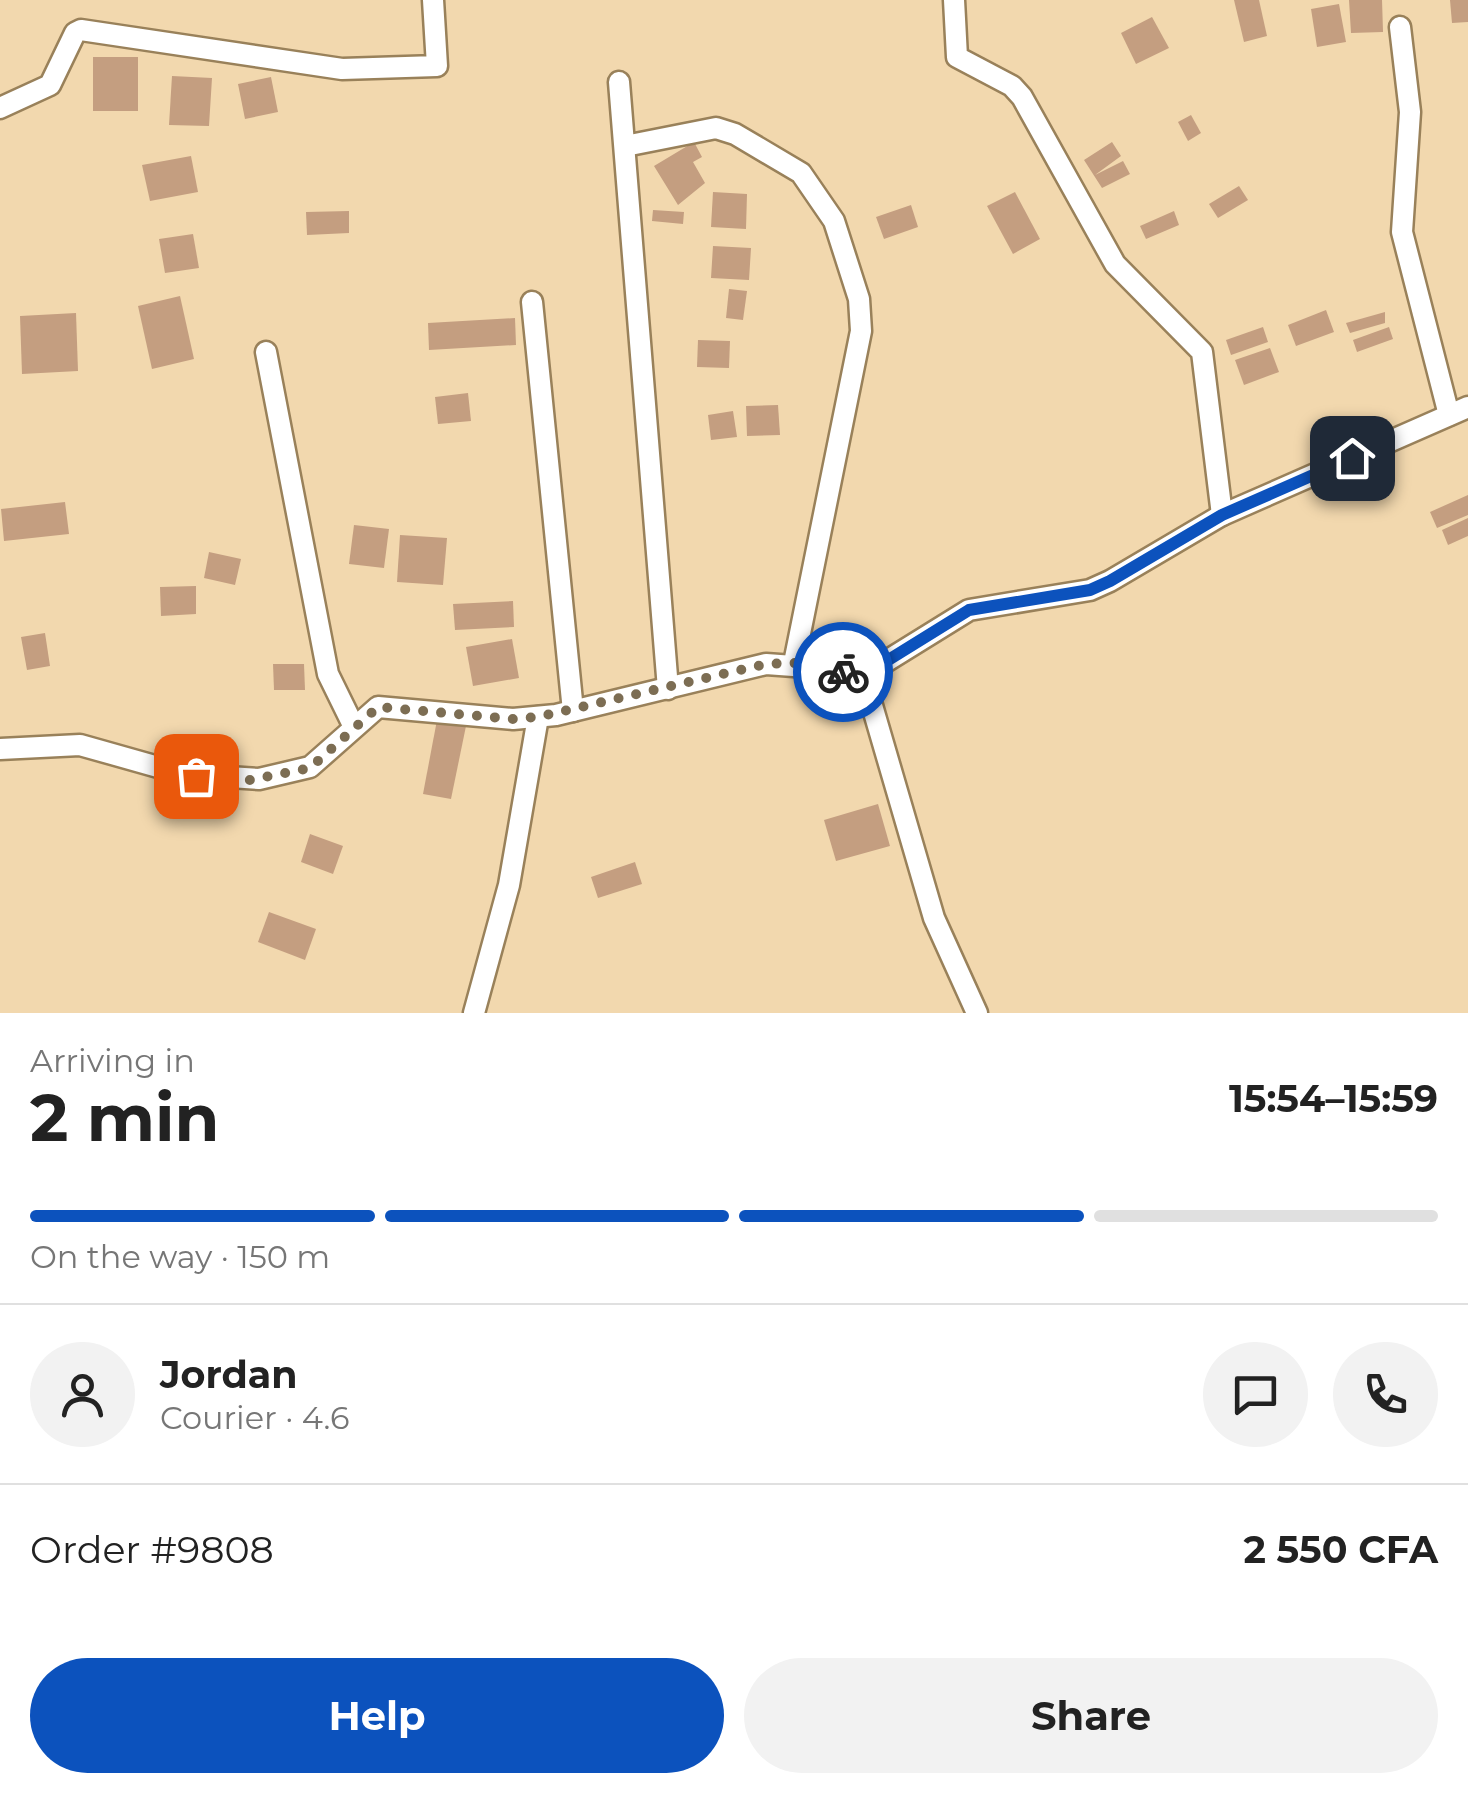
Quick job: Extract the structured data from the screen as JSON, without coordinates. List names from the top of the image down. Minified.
{"page":{"heading":["2 min","Arriving in","15:54–15:59"],"panel":["Jordan","Courier · 4.6","Order #9808","2 550 CFA"],"bar":"On the way · 150 m","buttons":["Help","Share"]}}
